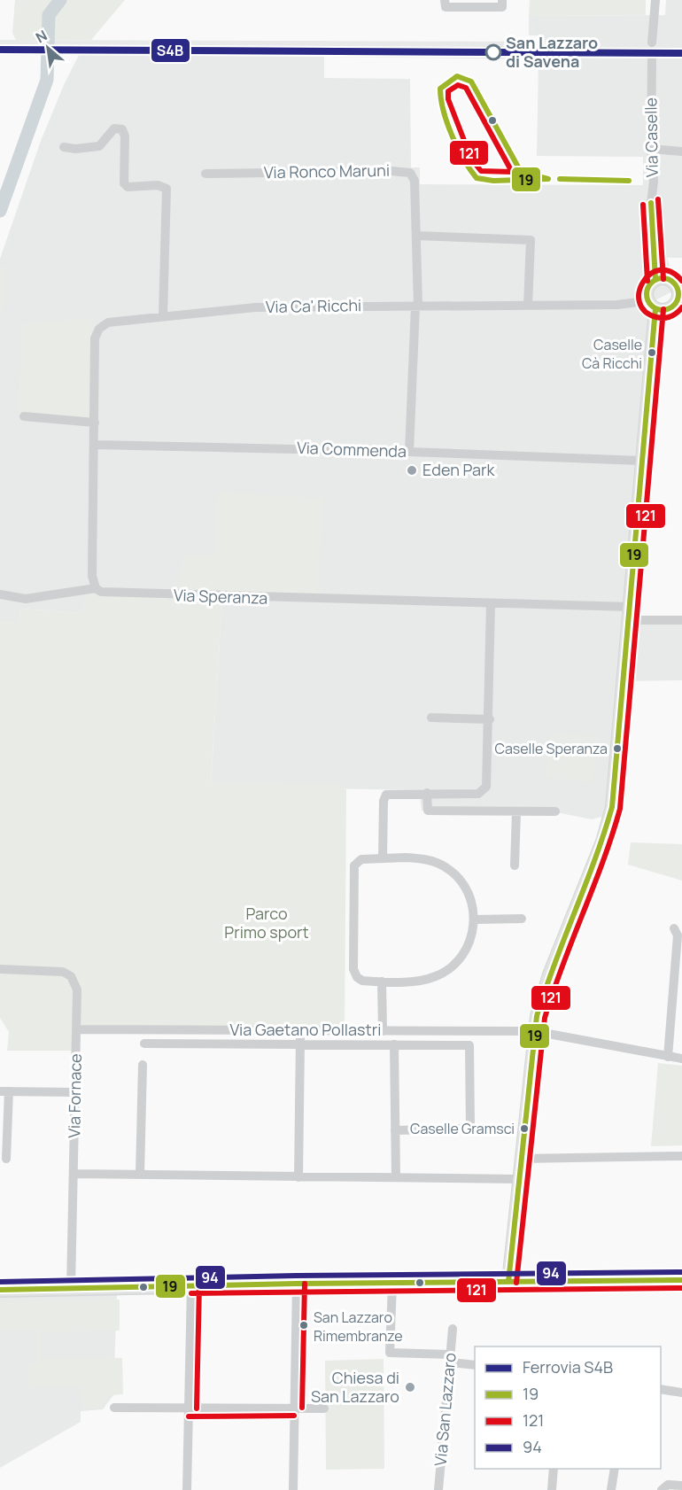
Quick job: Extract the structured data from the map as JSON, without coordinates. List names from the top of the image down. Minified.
{"streets":{"street":["Via Caselle","Via Ronco Maruni","Via Ca' Ricchi","Via Commenda","Via Speranza","Via Gaetano Pollastri","Via Fornace","Via San Lazzaro"]},"crossings":[["Via Caselle","Via Ca' Ricchi"],["Via Ronco Maruni","Via Ca' Ricchi"],["Via Ronco Maruni","Via Commenda"],["Via Gaetano Pollastri","Via Fornace"]],"parks":["Parco Primo sport"],"places":["San Lazzaro di Savena","Caselle Cà Ricchi","Eden Park","Caselle Speranza","Caselle Gramsci","San Lazzaro Rimembranze","Chiesa di San Lazzaro"],"lines":["rail line S4B","transit line 19","transit line 121","transit line 94"],"legend":["Ferrovia S4B","19","121","94"],"north":"top left"}
